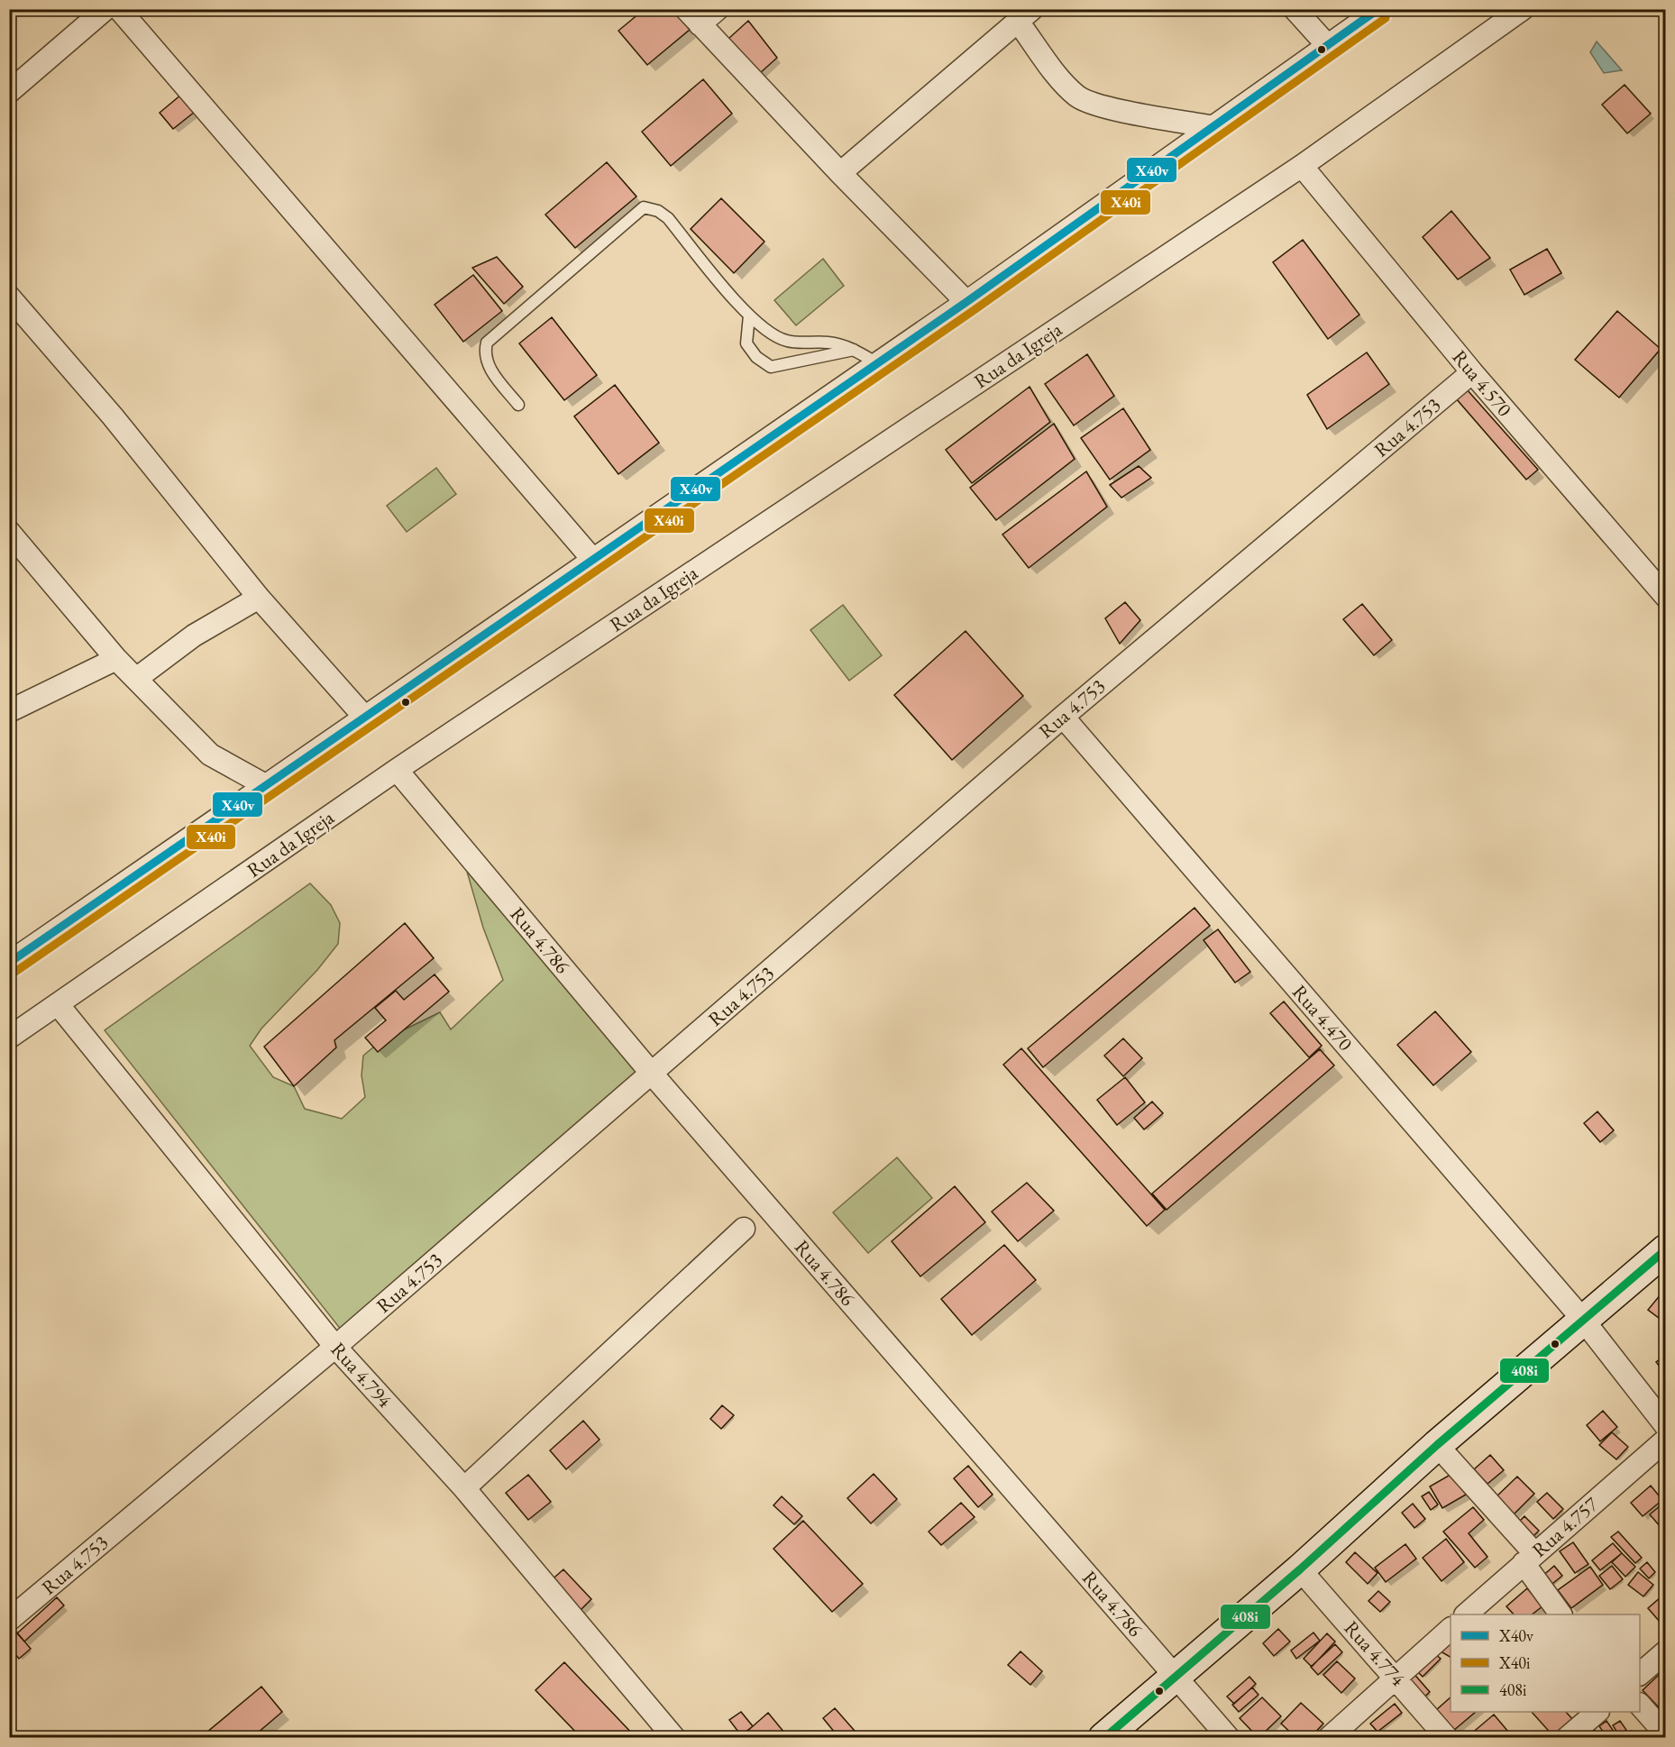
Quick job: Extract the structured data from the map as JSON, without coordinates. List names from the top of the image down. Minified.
{"streets":{"street":["Rua da Igreja","Rua 4.570","Rua 4.753","Rua 4.786","Rua 4.470","Rua 4.794","Rua 4.757","Rua 4.774"]},"crossings":[["Rua da Igreja","Rua 4.570"],["Rua da Igreja","Rua 4.786"],["Rua da Igreja","Rua 4.794"],["Rua 4.570","Rua 4.753"],["Rua 4.753","Rua 4.786"],["Rua 4.753","Rua 4.470"],["Rua 4.753","Rua 4.794"]],"lines":["transit line X40v","transit line X40i","transit line 408i"],"legend":["X40v","X40i","408i"]}
